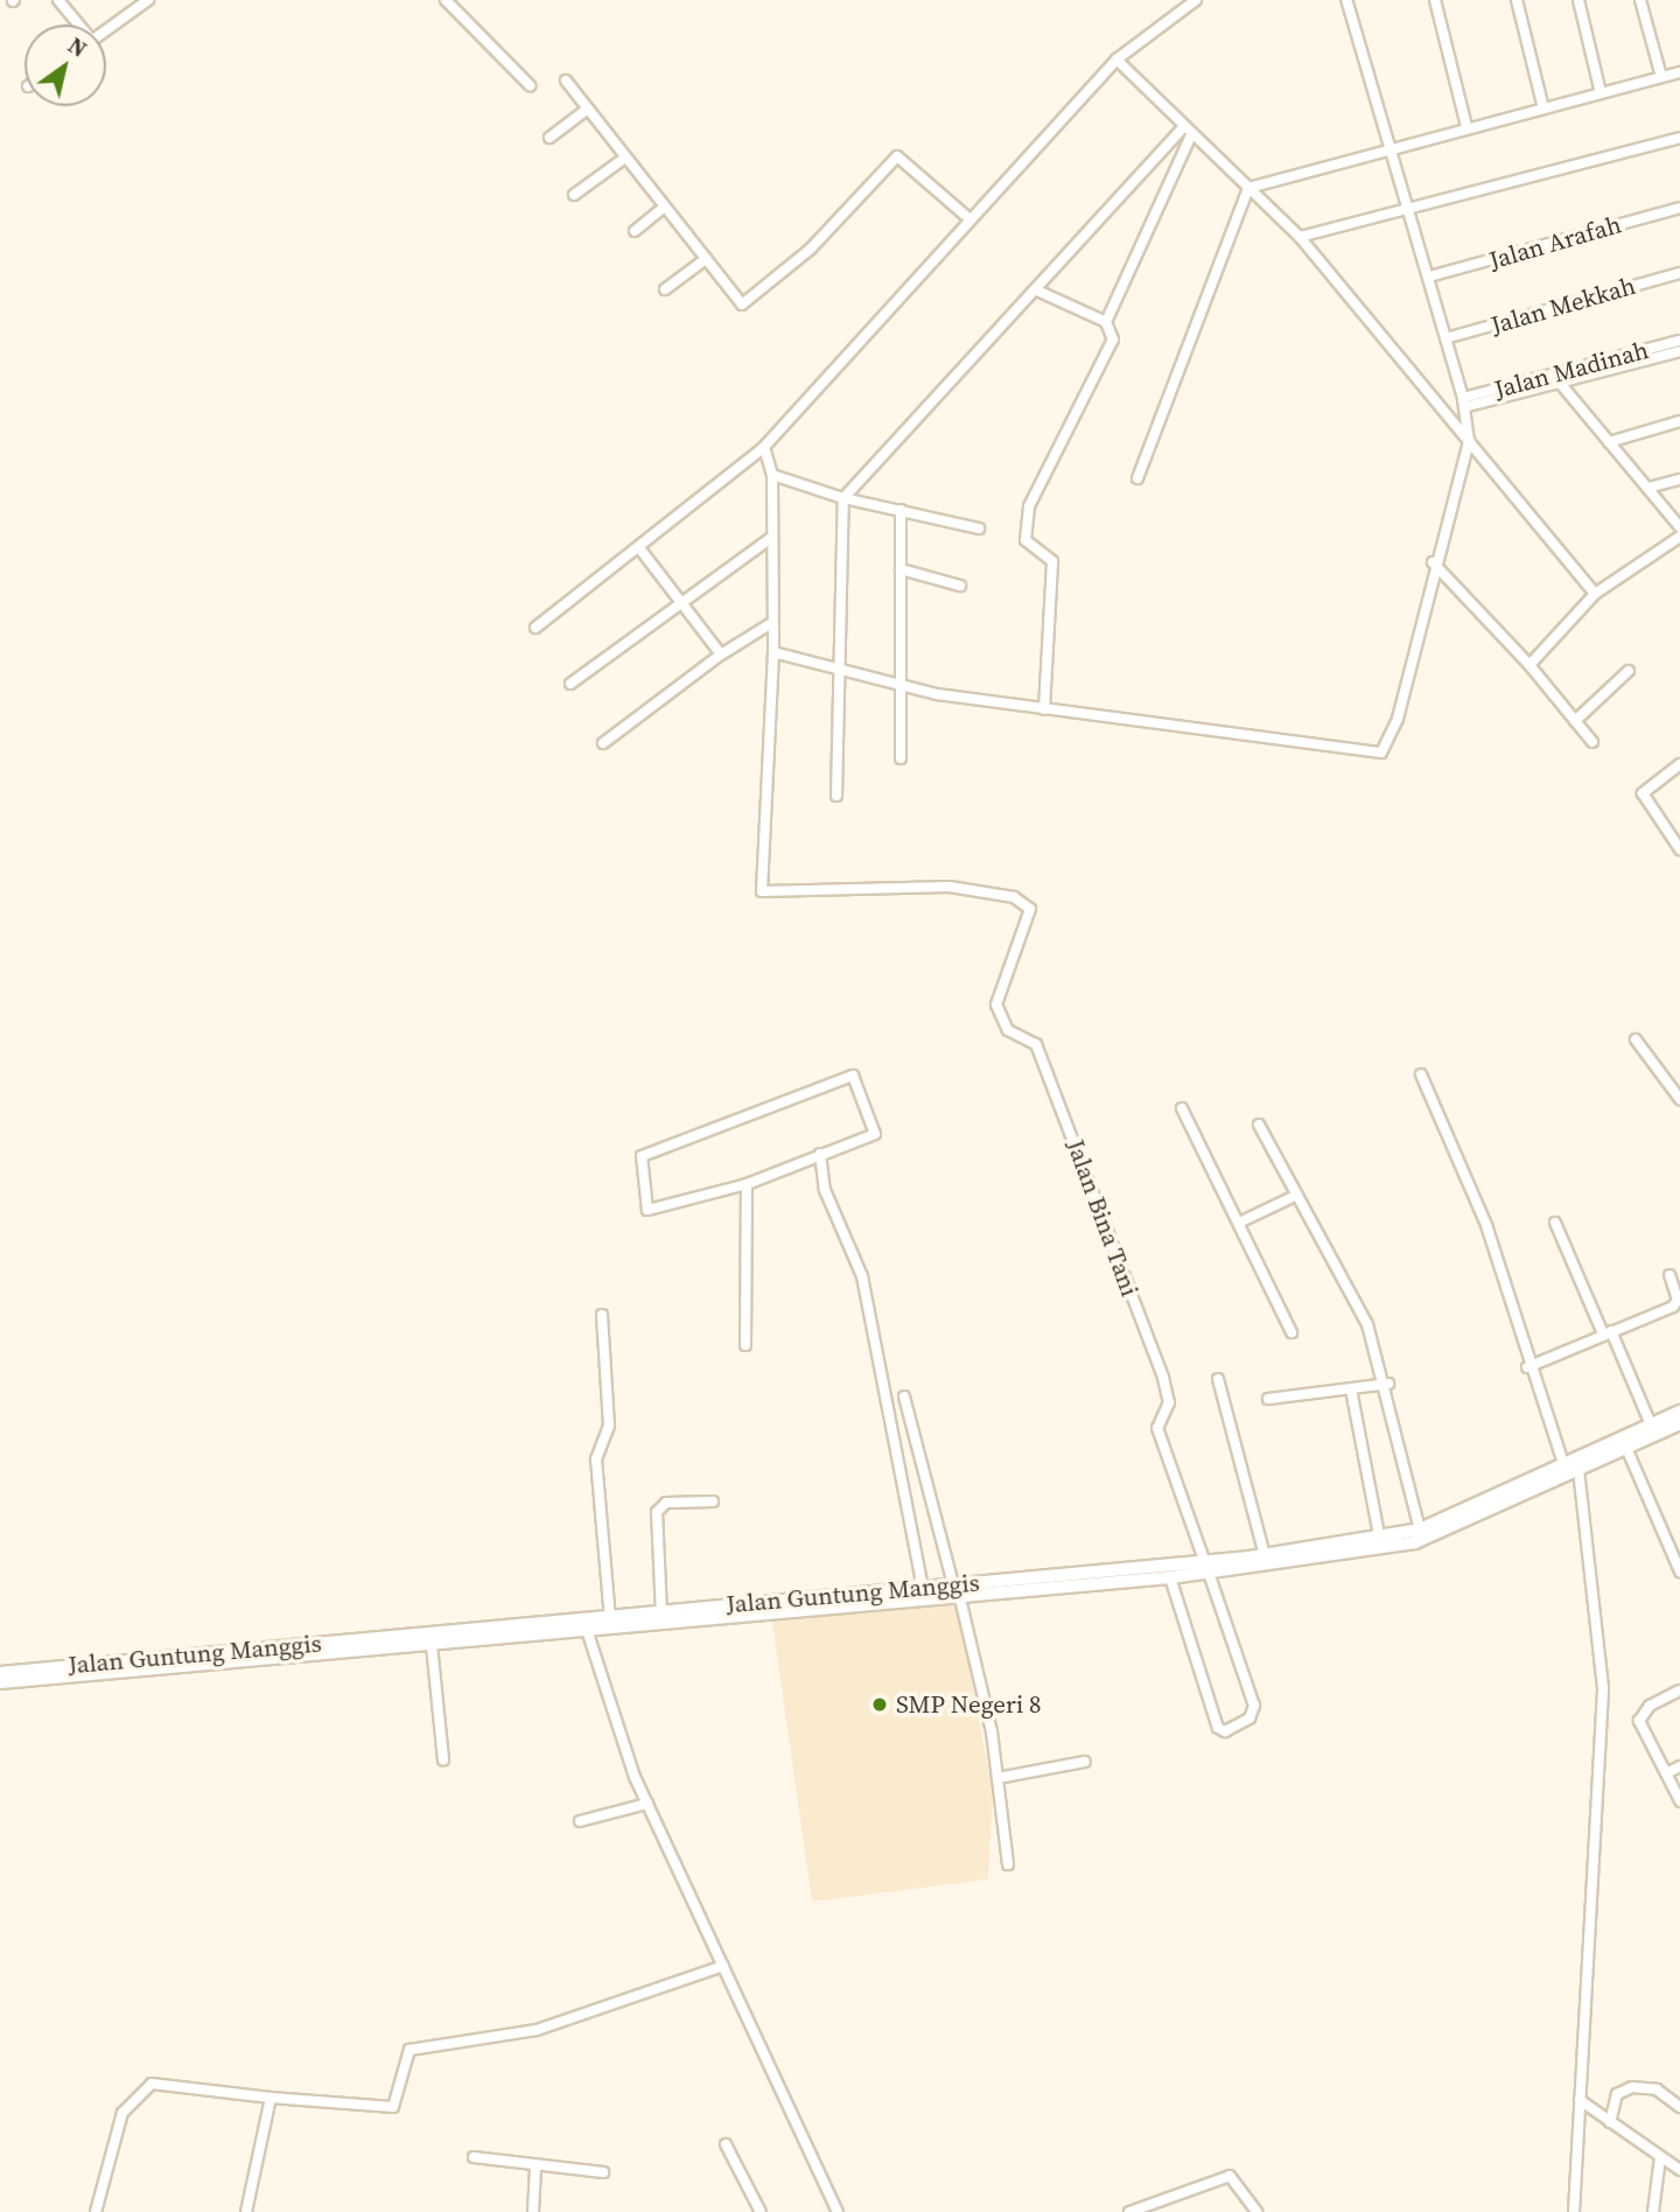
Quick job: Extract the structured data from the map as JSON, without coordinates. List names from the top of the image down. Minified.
{"streets":{"street":["Jalan Arafah","Jalan Mekkah","Jalan Madinah","Jalan Bina Tani","Jalan Guntung Manggis"]},"crossings":[["Jalan Bina Tani","Jalan Guntung Manggis"]],"places":["SMP Negeri 8"],"north":"top right"}
